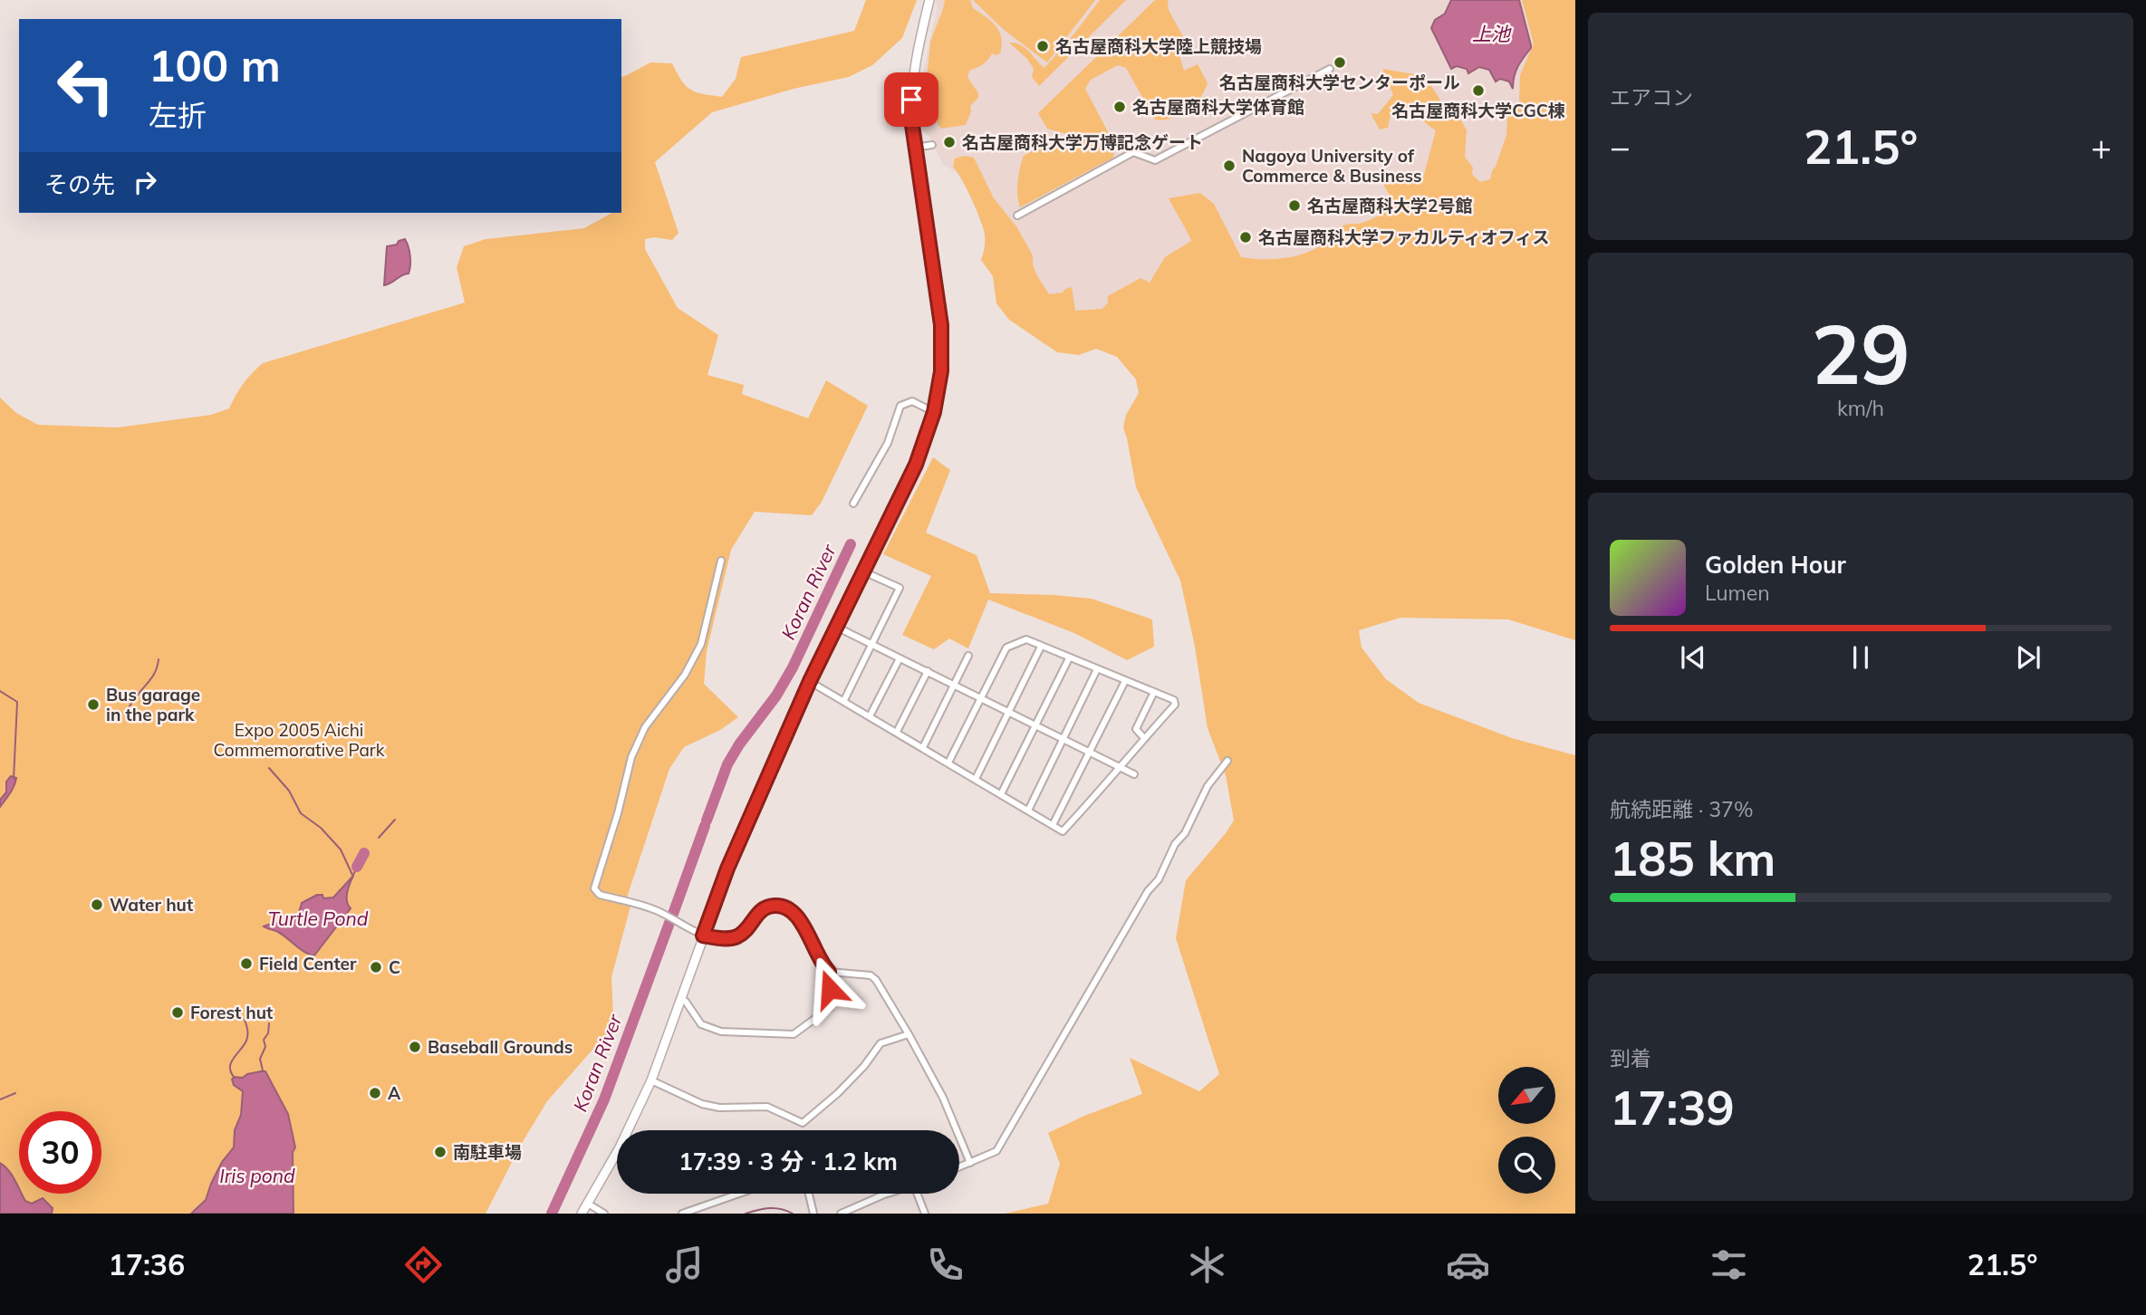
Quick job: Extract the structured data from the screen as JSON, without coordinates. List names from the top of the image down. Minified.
{"water":["上池","Koran River","Turtle Pond","Iris pond"],"parks":["Expo 2005 Aichi Commemorative Park"],"places":["名古屋商科大学陸上競技場","名古屋商科大学センターポール","名古屋商科大学CGC棟","名古屋商科大学体育館","名古屋商科大学万博記念ゲート","Nagoya University of Commerce & Business","名古屋商科大学2号館","名古屋商科大学ファカルティオフィス","Bus garage in the park","Water hut","Field Center","C","Forest hut","Baseball Grounds","A","南駐車場"],"north":"bottom left","page":{"tile":["エアコン",["29","km/h"],["航続距離 · 37%","185 km"],["到着","17:39"]],"turn":["100 m","左折"],"heat":["−","21.5°","+"],"then":"その先","song":["Golden Hour","Lumen"],"limit":"30","trip":"17:39 · 3 分 · 1.2 km","tabs":["17:36","21.5°"]}}
